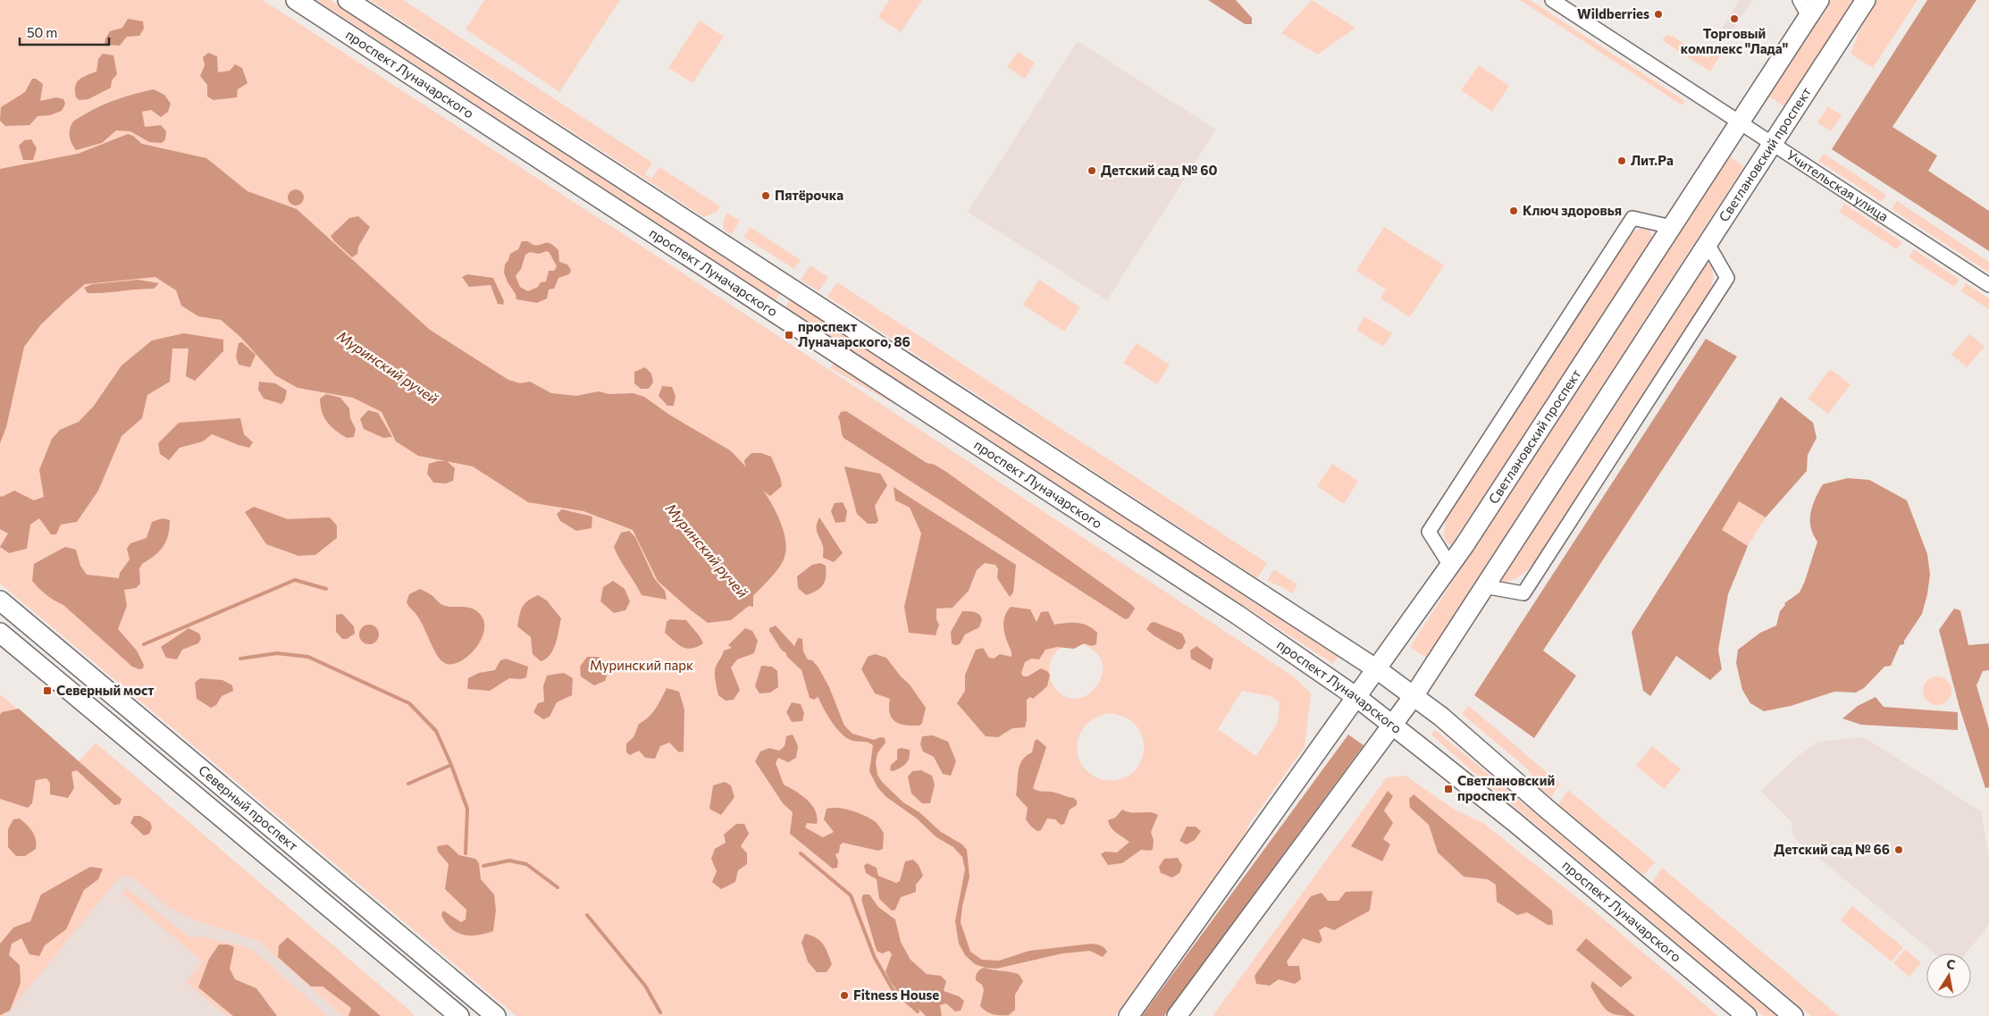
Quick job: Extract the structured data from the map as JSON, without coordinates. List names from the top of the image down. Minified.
{"streets":{"main road":["проспект Луначарского","Светлановский проспект","Северный проспект"],"street":["Учительская улица"]},"crossings":[["проспект Луначарского","Светлановский проспект"],["Светлановский проспект","Учительская улица"]],"water":["Муринский ручей"],"parks":["Муринский парк"],"places":{"other":["Wildberries","Торговый комплекс \"Лада\"","Лит.Ра","Детский сад № 60","Пятёрочка","Ключ здоровья","Детский сад № 66","Fitness House"],"transit":["проспект Луначарского, 86","Северный мост","Светлановский проспект"]},"scale_bar":"50 m","north":"top"}
